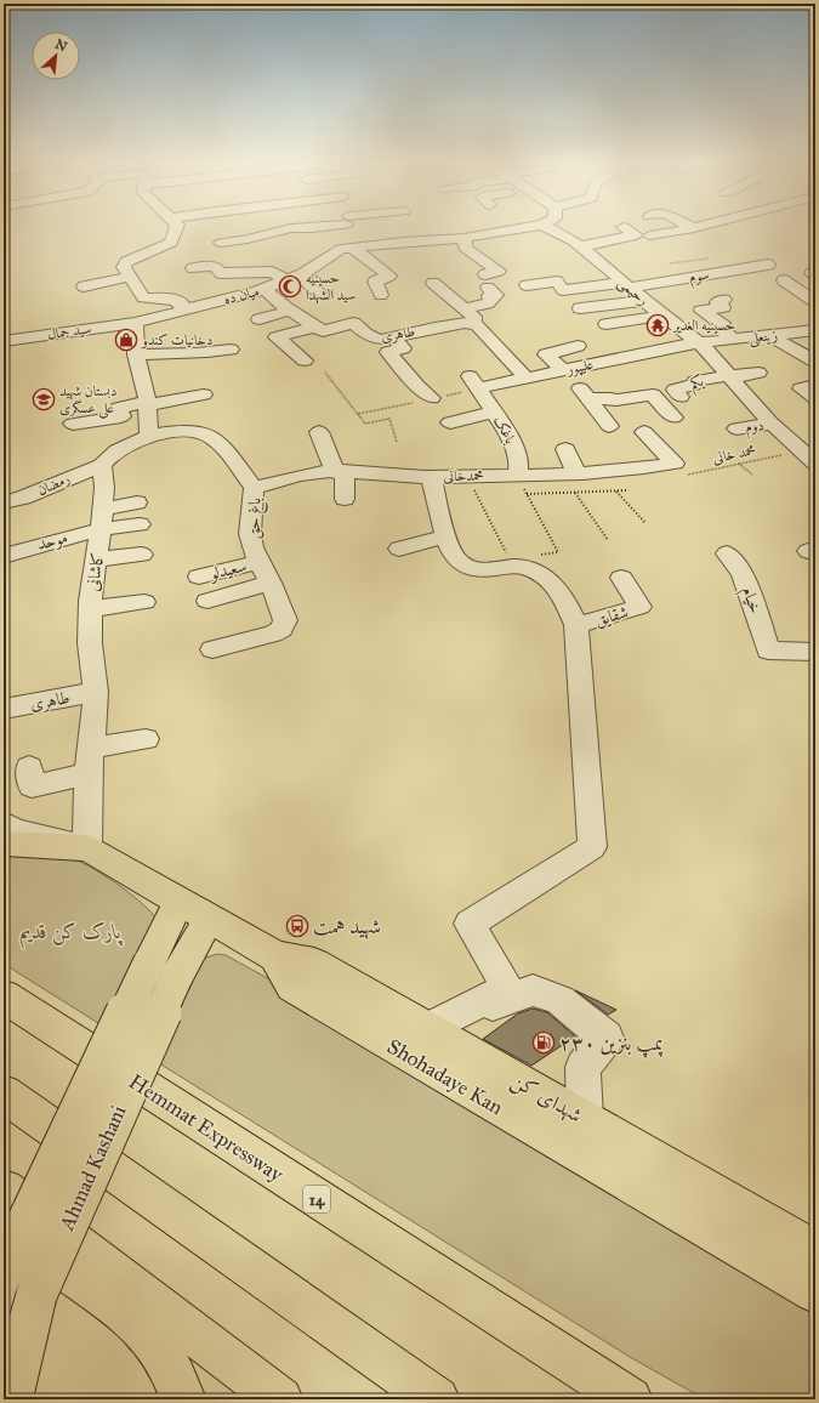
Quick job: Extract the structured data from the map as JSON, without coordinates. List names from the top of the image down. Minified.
{"streets":{"main road":["Shohadaye Kan","شهدای کن","Hemmat Expressway","Ahmad Kashani","14"],"street":["سوم","رحیمی","میان ده","سید جمال","طاهری","زینعلی","علیپور","یکم","دوم","باغک","محمدخانی","رمضان","باغ حق","موحد","سعیدلو","کاشانی","خیام","شقایق"],"path":["محمد خانی"]},"crossings":[["سوم","رحیمی"],["رحیمی","زینعلی"],["رحیمی","علیپور"],["میان ده","سید جمال"],["طاهری","کاشانی"],["زینعلی","علیپور"],["علیپور","باغک"],["باغک","محمدخانی"],["محمد خانی","محمدخانی"],["محمدخانی","باغ حق"],["رمضان","کاشانی"],["باغ حق","سعیدلو"],["موحد","کاشانی"],["کاشانی","Shohadaye Kan"],["Shohadaye Kan","شهدای کن"],["Shohadaye Kan","Ahmad Kashani"]],"parks":["پارک کن قدیم"],"places":{"mosque":["حسینیه سید الشهدا"],"temple":["حسینیه الغدیر"],"shop":["دخانیات کندو"],"school or university":["دبستان شهید علی عسگری"],"bus stop":["شهید همت"],"fuel station":["پمپ بنزین ۲۳۰"]},"north":"top right"}
